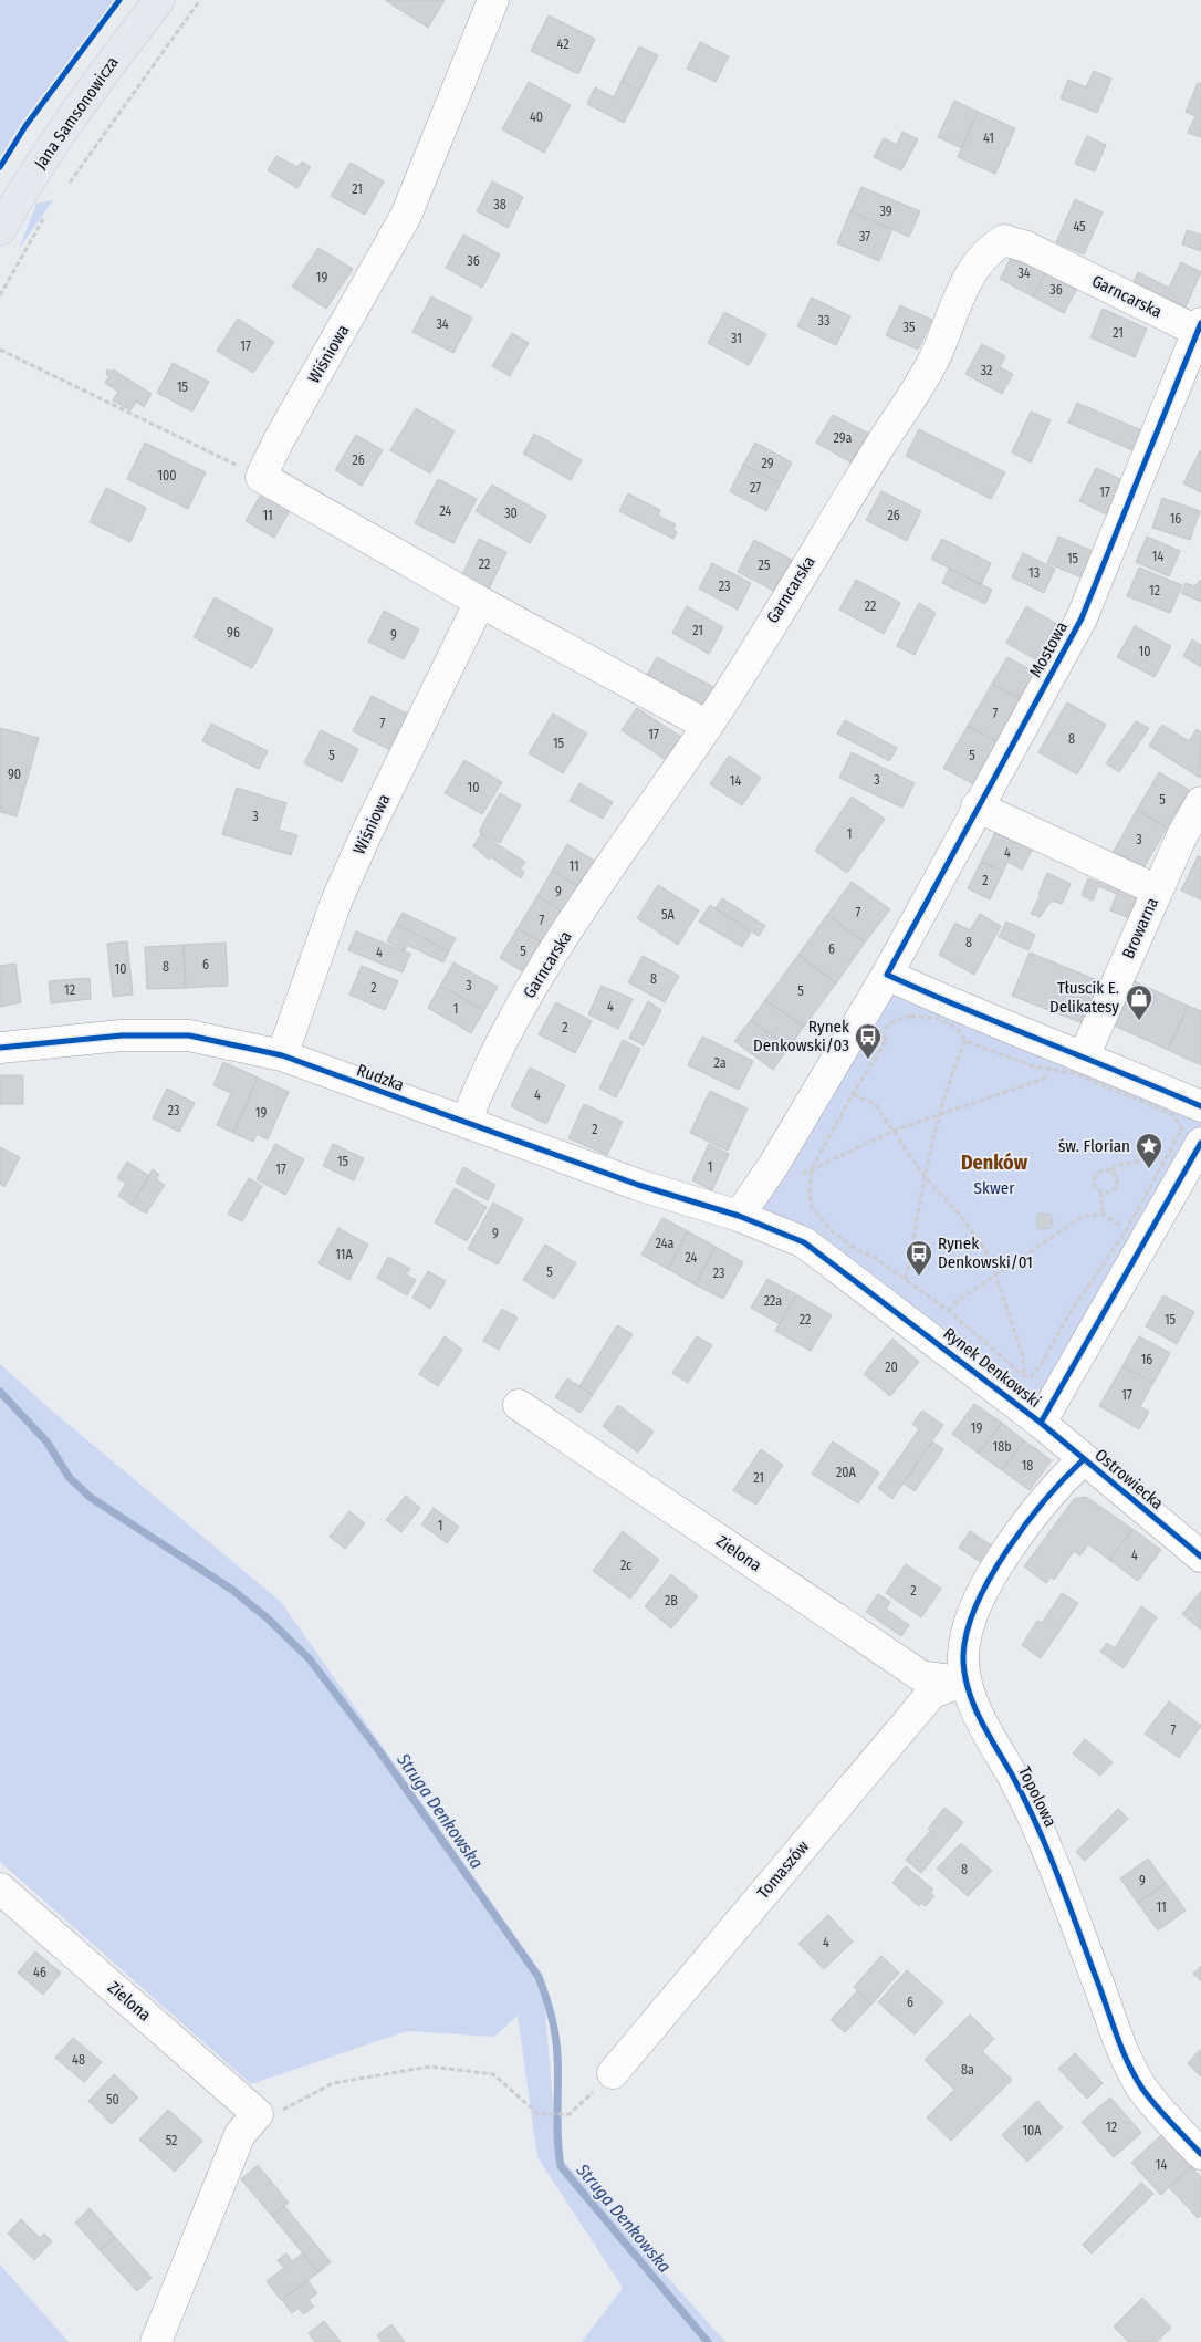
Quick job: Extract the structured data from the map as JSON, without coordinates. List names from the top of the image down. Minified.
{"streets":{"main road":["Jana Samsonowicza"],"street":["Garncarska","Wiśniowa","Mostowa","Browarna","Rudzka","Rynek Denkowski","Ostrowiecka","Zielona","Topolowa","Tomaszów"]},"crossings":[["Garncarska","Mostowa"],["Garncarska","Rudzka"],["Wiśniowa","Rudzka"],["Rudzka","Rynek Denkowski"],["Rynek Denkowski","Ostrowiecka"],["Ostrowiecka","Topolowa"],["Zielona","Topolowa"],["Zielona","Tomaszów"],["Topolowa","Tomaszów"]],"districts":["Denków"],"water":["Struga Denkowska"],"parks":["Skwer"],"places":{"shop":["Tłuscik E. Delikatesy"],"bus stop":["Rynek Denkowski/03","Rynek Denkowski/01"],"place":["św. Florian"]},"house_numbers":["42","40","41","21","38","39","45","37","36","34","19","36","33","34","35","21","31","17","32","15","29a","26","29","100","27","17","24","30","11","26","16","14","15","22","25","13","23","12","22","21","96","9","10","7","7","17","8","15","5","5","90","3","14","10","5","3","1","3","4","11","2","9","7","5A","7","8","6","5","4","6","8","10","8","3","2","12","5","4","1","2","2a","4","23","19","2","15","1","17","9","24a","11A","24","5","23","22a","22","15","16","20","17","19","18b","18","20A","21","1","4","2c","2","2B","7","8","9","11","4","46","6","48","8a","50","12","10A","52","14"]}
